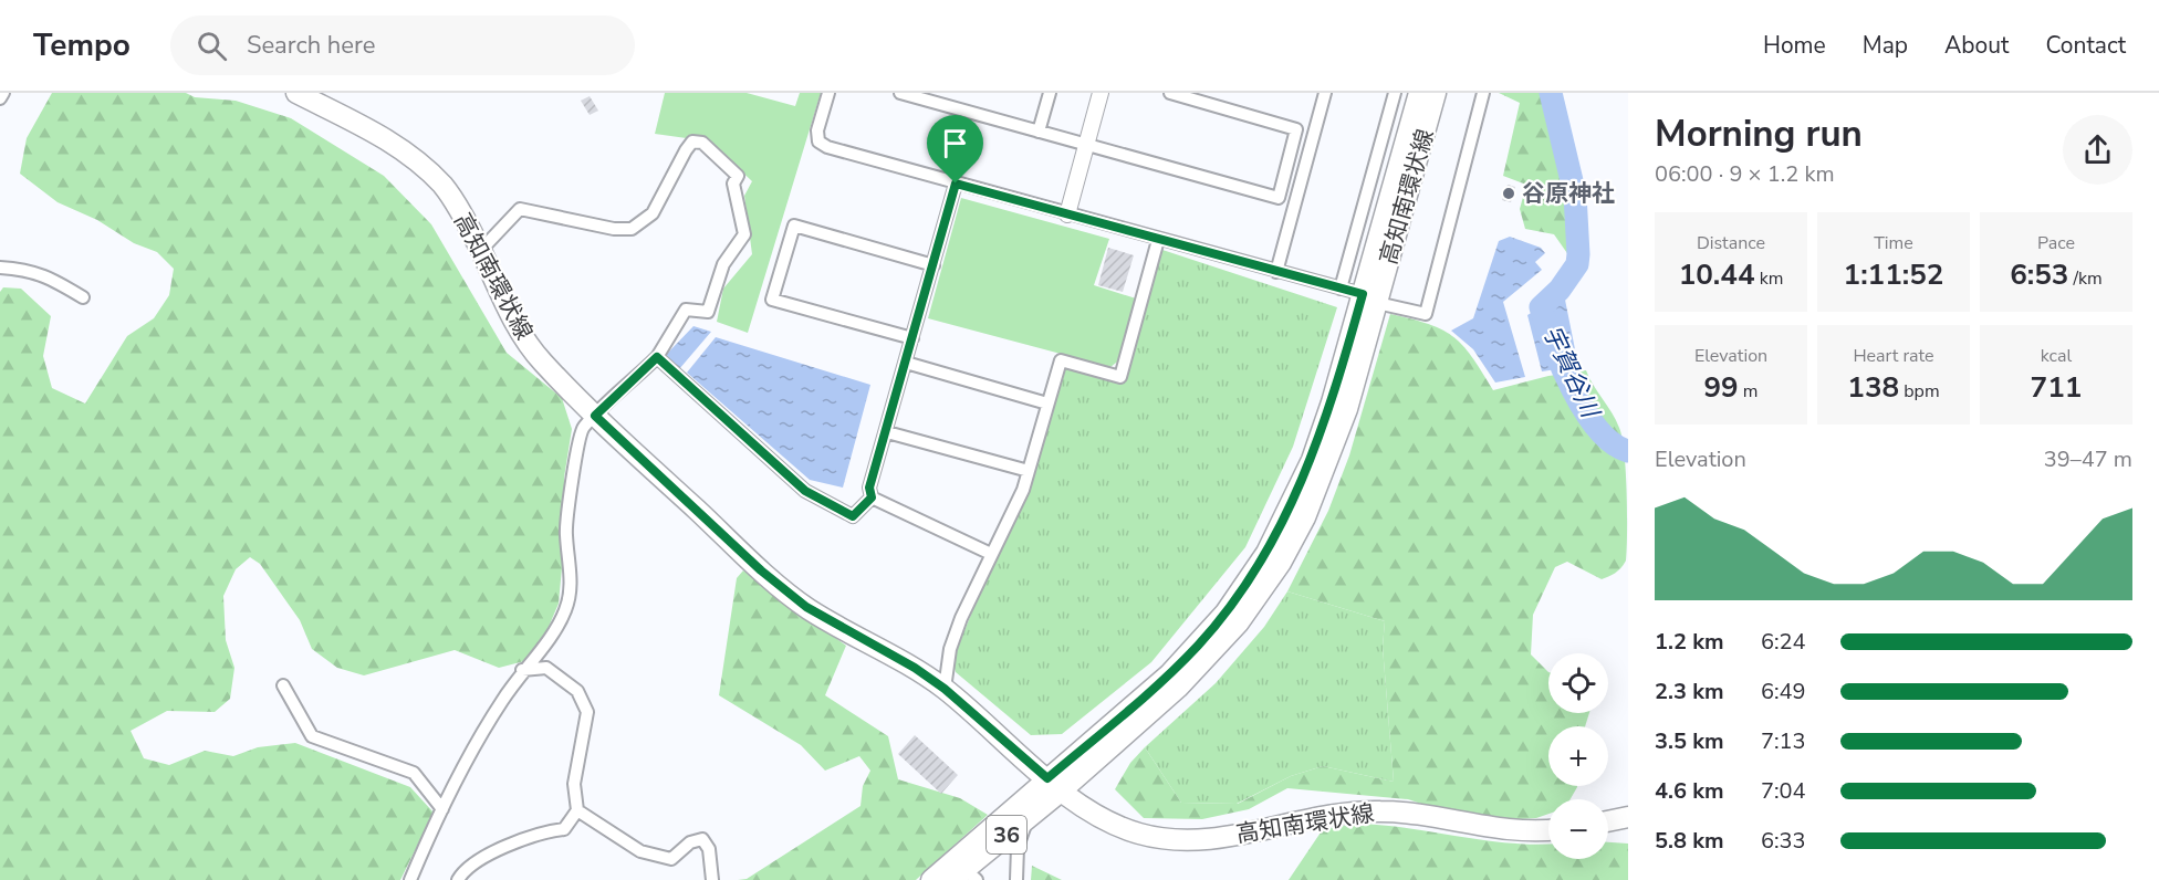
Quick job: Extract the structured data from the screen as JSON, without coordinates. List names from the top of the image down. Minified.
{"streets":{"main road":["高知南環状線","36"]},"water":["宇賀谷川"],"places":["谷原神社"],"page":{"header":"Tempo","search":"Search here","nav":["Home","Map","About","Contact"],"heading":["Morning run","06:00 · 9 × 1.2 km"],"stats":[["Distance","10.44 km"],["Time","1:11:52"],["Pace","6:53 /km"],["Elevation","99 m"],["Heart rate","138 bpm"],["kcal","711"]],"chart":["Elevation","39–47 m"],"list":[{"name":"1.2 km","note":"6:24"},{"name":"2.3 km","note":"6:49"},{"name":"3.5 km","note":"7:13"},{"name":"4.6 km","note":"7:04"},{"name":"5.8 km","note":"6:33"}],"map_buttons":["+","−"]}}
